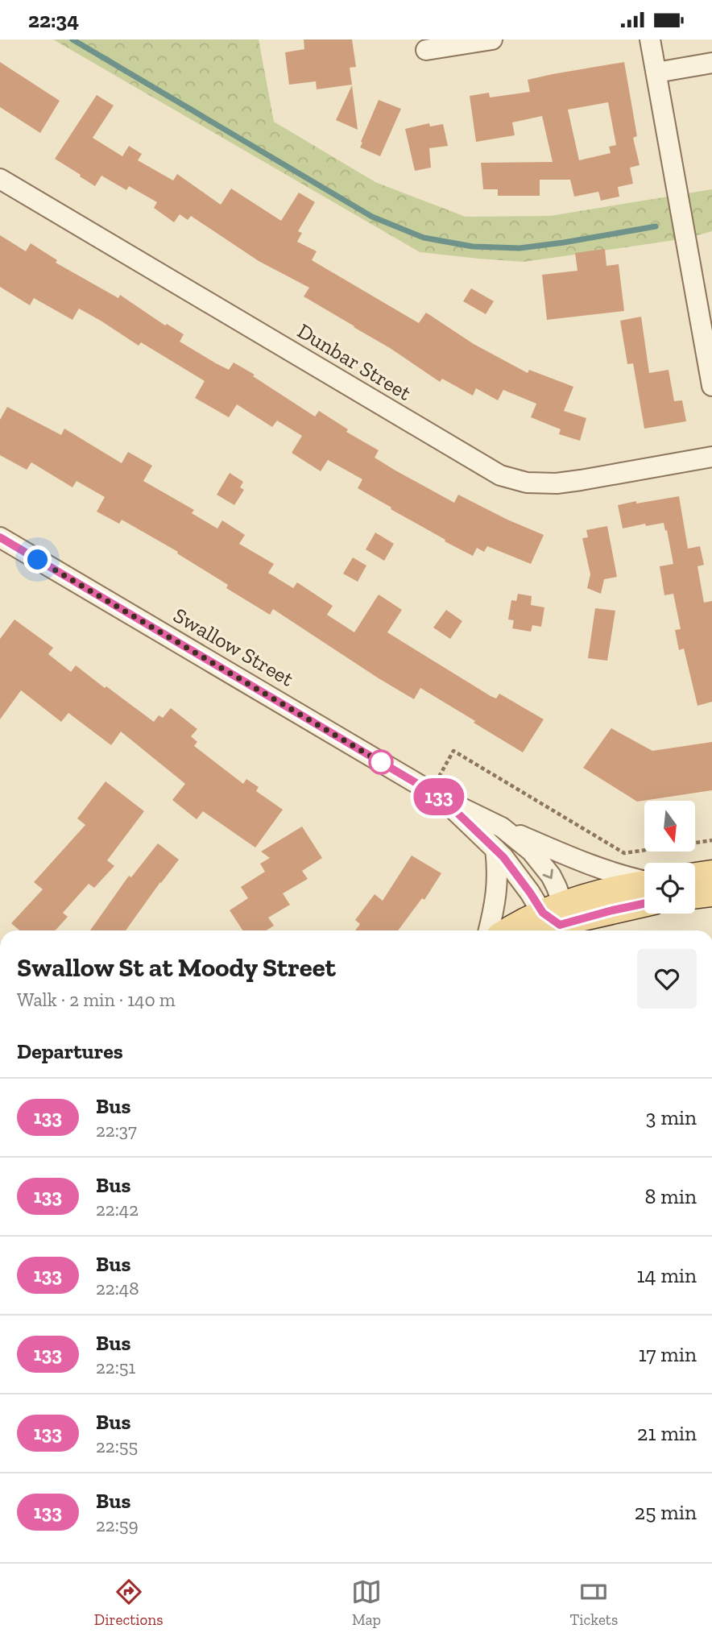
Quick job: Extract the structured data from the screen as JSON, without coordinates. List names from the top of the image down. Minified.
{"streets":{"street":["Dunbar Street","Swallow Street"]},"lines":["bus line 133"],"north":"bottom","page":{"status":"22:34","on_map":"133","heading":[["Swallow St at Moody Street","Walk · 2 min · 140 m"],"Departures"],"list":[{"mark":"133","name":"Bus","note":"22:37","value":"3 min"},{"mark":"133","name":"Bus","note":"22:42","value":"8 min"},{"mark":"133","name":"Bus","note":"22:48","value":"14 min"},{"mark":"133","name":"Bus","note":"22:51","value":"17 min"},{"mark":"133","name":"Bus","note":"22:55","value":"21 min"},{"mark":"133","name":"Bus","note":"22:59","value":"25 min"}],"tabs":["Directions","Map","Tickets"]}}
